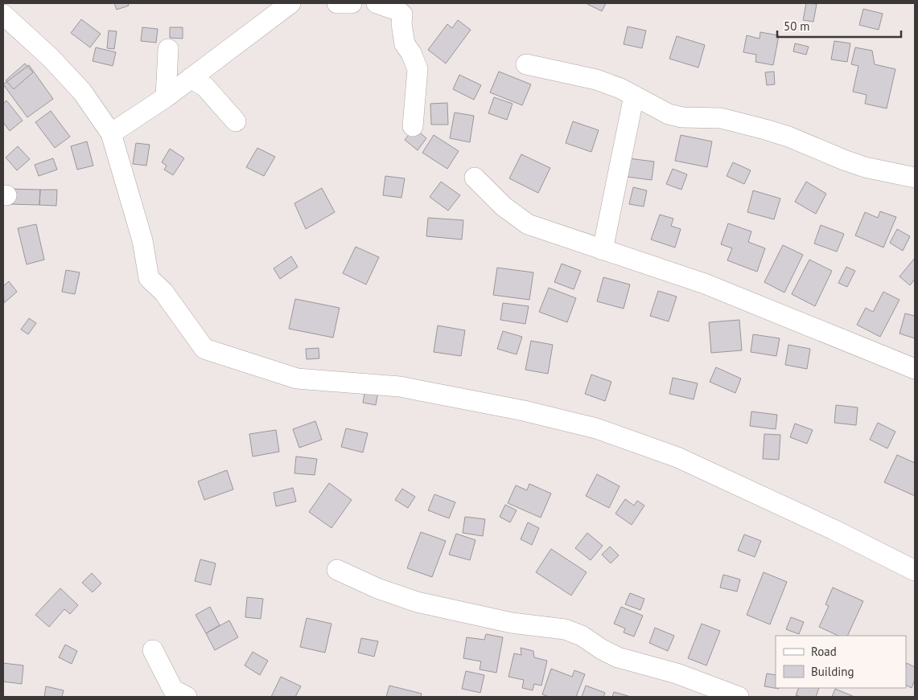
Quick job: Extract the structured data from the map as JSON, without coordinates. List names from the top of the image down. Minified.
{"legend":["Road","Building"],"scale_bar":"50 m"}
